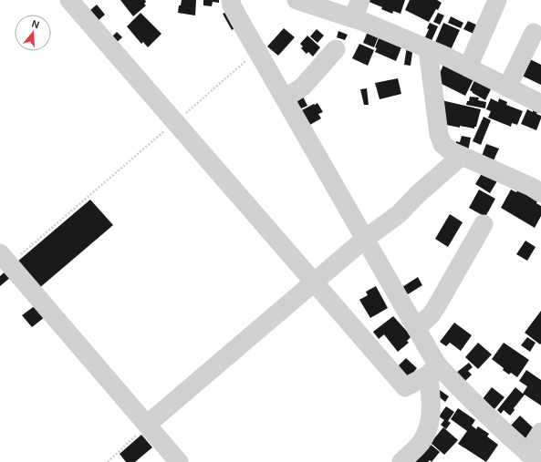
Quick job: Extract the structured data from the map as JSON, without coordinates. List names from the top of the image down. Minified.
{"north":"top"}
